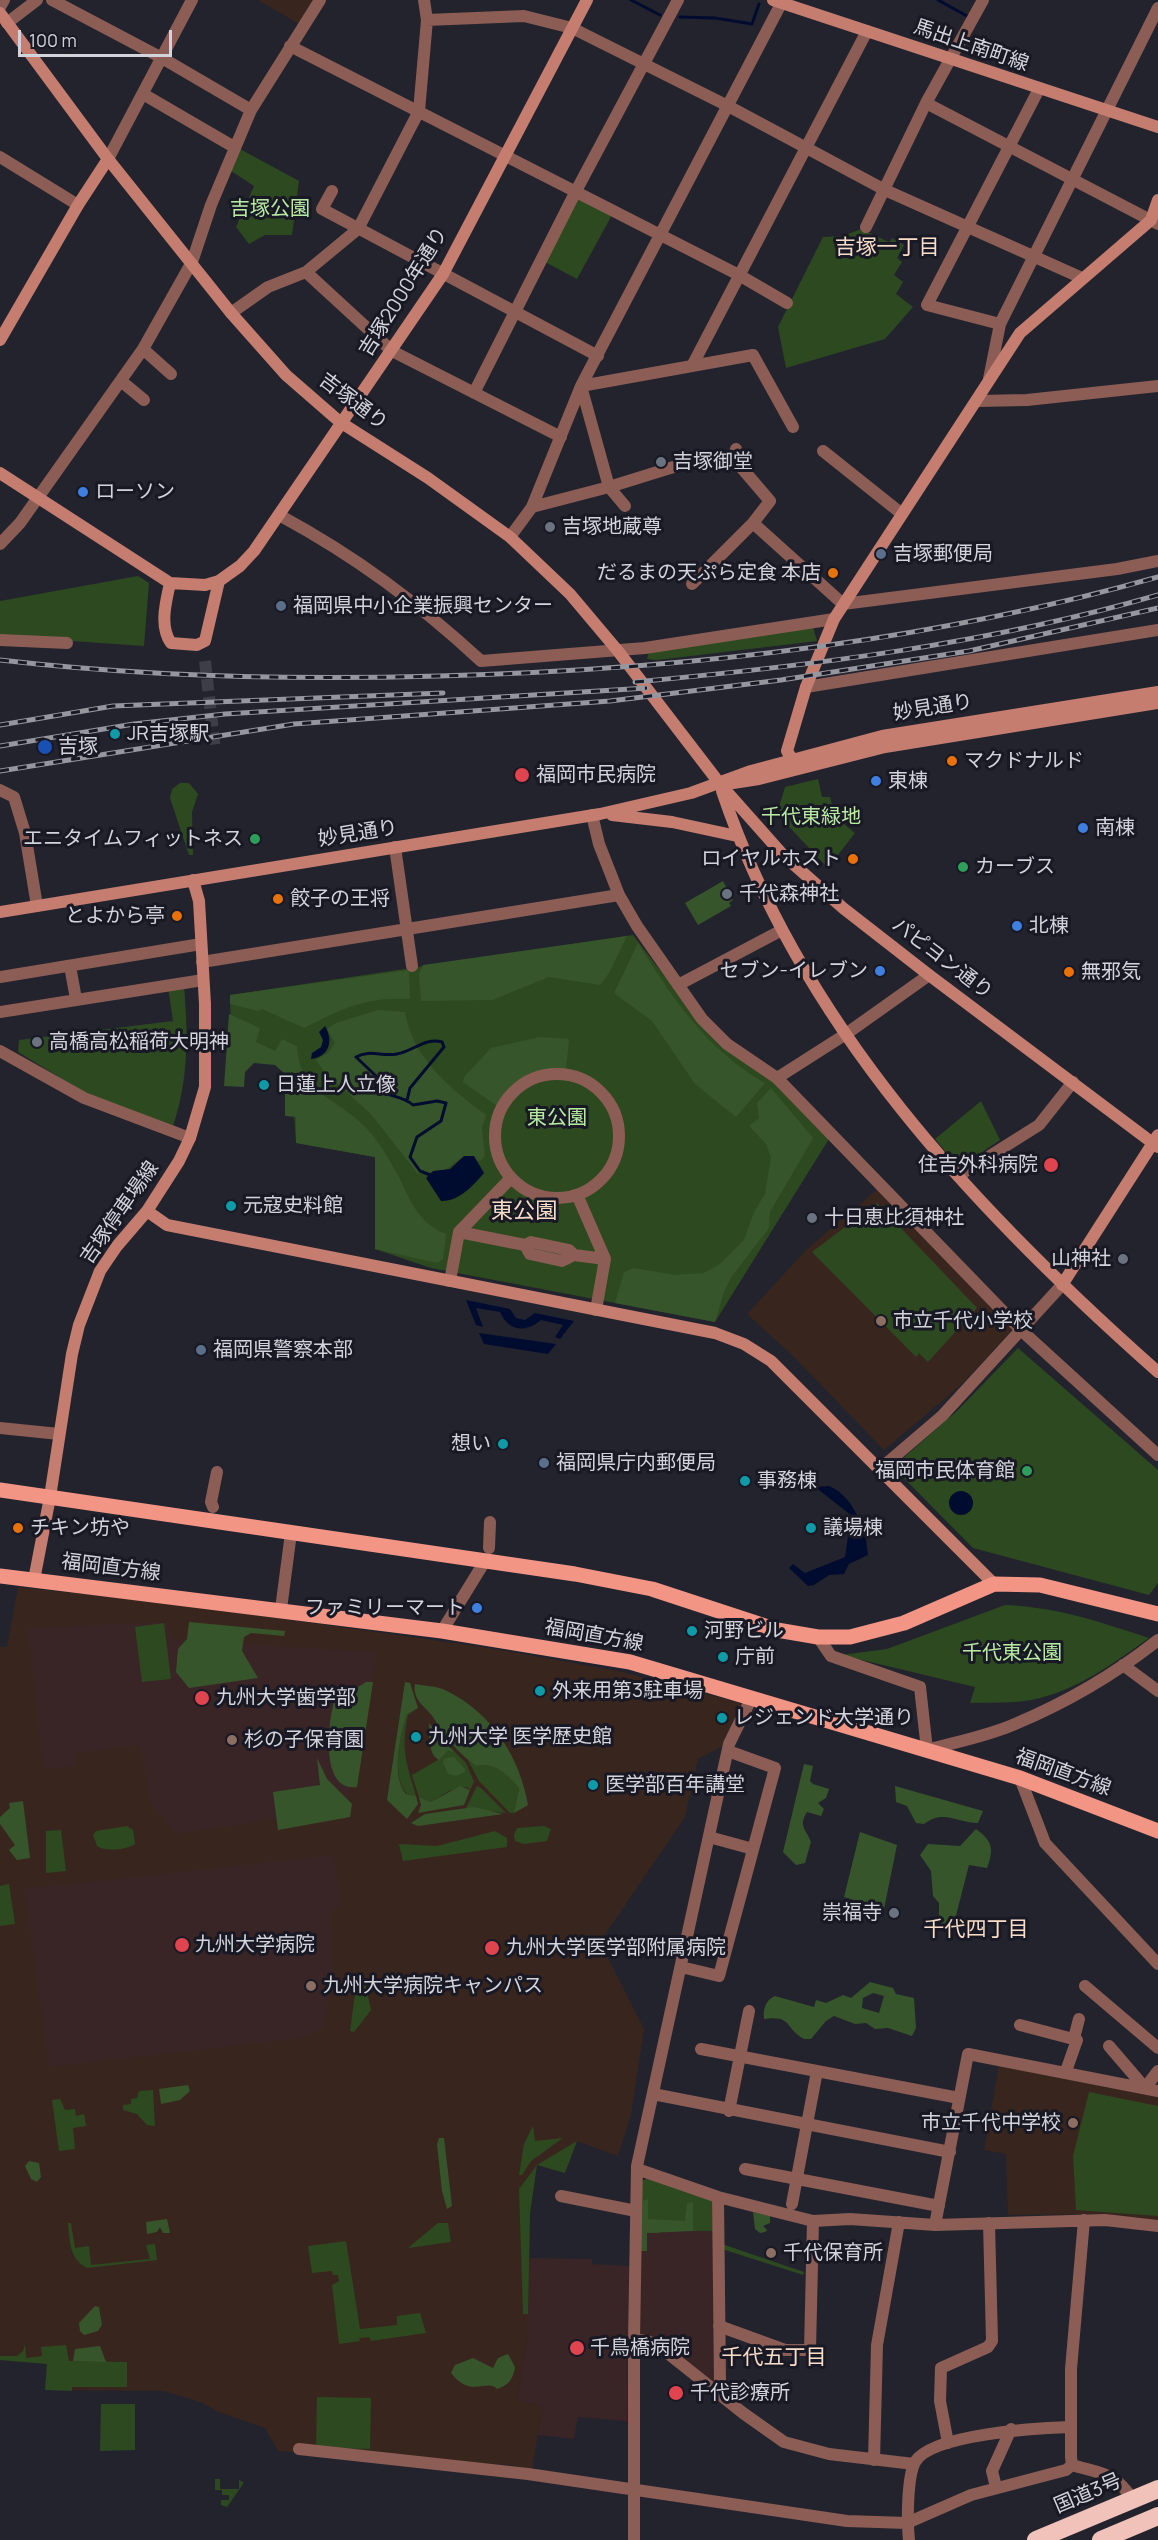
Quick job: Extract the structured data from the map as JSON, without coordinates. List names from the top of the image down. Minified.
{"streets":{"highway":["国道3号"],"main road":["馬出上南町線","吉塚2000年通り","吉塚通り","妙見通り","パピヨン通り","吉塚停車場線","福岡直方線"]},"crossings":[["吉塚2000年通り","吉塚通り"],["吉塚通り","妙見通り"],["吉塚通り","パピヨン通り"],["妙見通り","パピヨン通り"],["妙見通り","吉塚停車場線"],["吉塚停車場線","福岡直方線"]],"districts":["吉塚一丁目","東公園","千代四丁目","千代五丁目"],"parks":["吉塚公園","千代東緑地","東公園","千代東公園"],"places":["吉塚御堂","ローソン","吉塚地蔵尊","吉塚郵便局","だるまの天ぷら定食 本店","福岡県中小企業振興センター","JR吉塚駅","吉塚","マクドナルド","福岡市民病院","東棟","南棟","エニタイムフィットネス","ロイヤルホスト","カーブス","千代森神社","餃子の王将","とよから亭","北棟","セブン-イレブン","無邪気","高橋高松稲荷大明神","日蓮上人立像","住吉外科病院","元寇史料館","十日恵比須神社","山神社","市立千代小学校","福岡県警察本部","想い","福岡県庁内郵便局","福岡市民体育館","事務棟","チキン坊や","議場棟","ファミリーマート","河野ビル","庁前","外来用第3駐車場","九州大学歯学部","レジェンド大学通り","九州大学 医学歴史館","杉の子保育園","医学部百年講堂","崇福寺","九州大学病院","九州大学医学部附属病院","九州大学病院キャンパス","市立千代中学校","千代保育所","千鳥橋病院","千代診療所"],"scale_bar":"100 m"}
